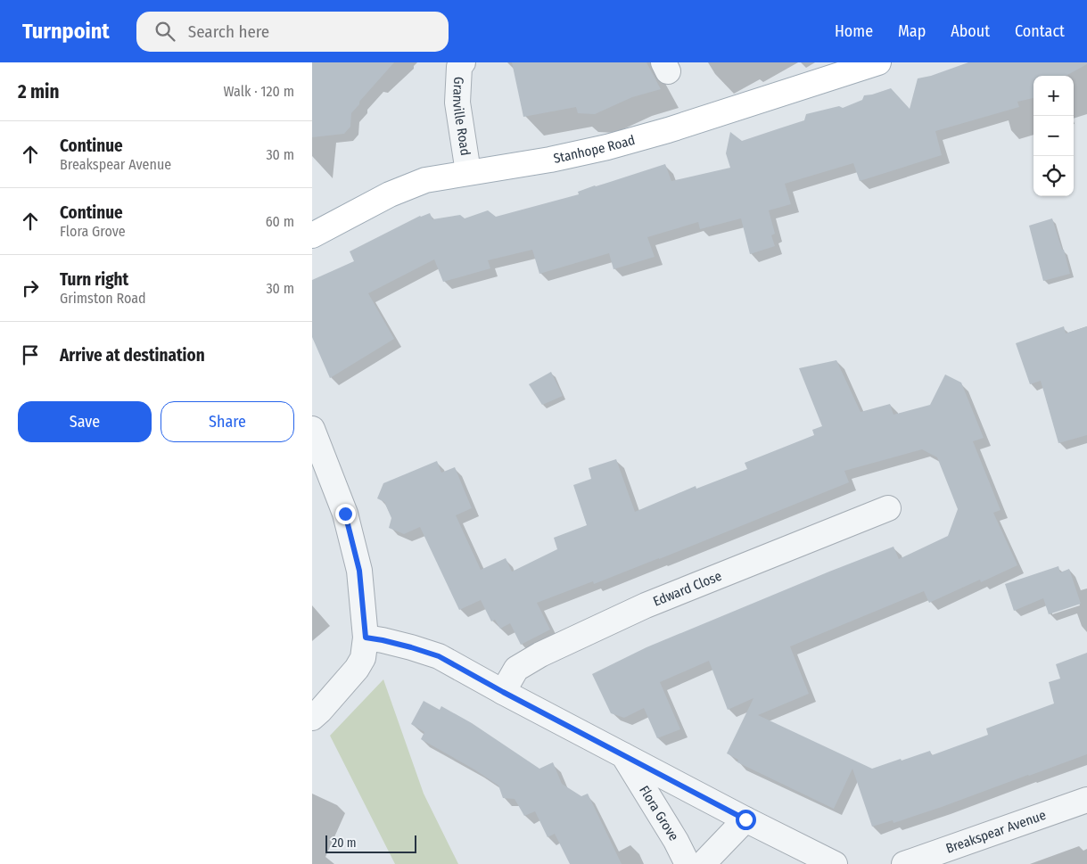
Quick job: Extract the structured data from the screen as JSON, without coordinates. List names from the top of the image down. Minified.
{"streets":{"main road":["Stanhope Road"],"street":["Granville Road","Edward Close","Flora Grove","Breakspear Avenue"]},"crossings":[["Granville Road","Stanhope Road"]],"scale_bar":"20 m","page":{"header":"Turnpoint","search":"Search here","nav":["Home","Map","About","Contact"],"heading":["2 min","Walk · 120 m"],"map_buttons":["+","−"],"list":[["Continue","Breakspear Avenue","30 m"],["Continue","Flora Grove","60 m"],["Turn right","Grimston Road","30 m"],"Arrive at destination"],"buttons":["Save","Share"],"scale":"20 m"}}
